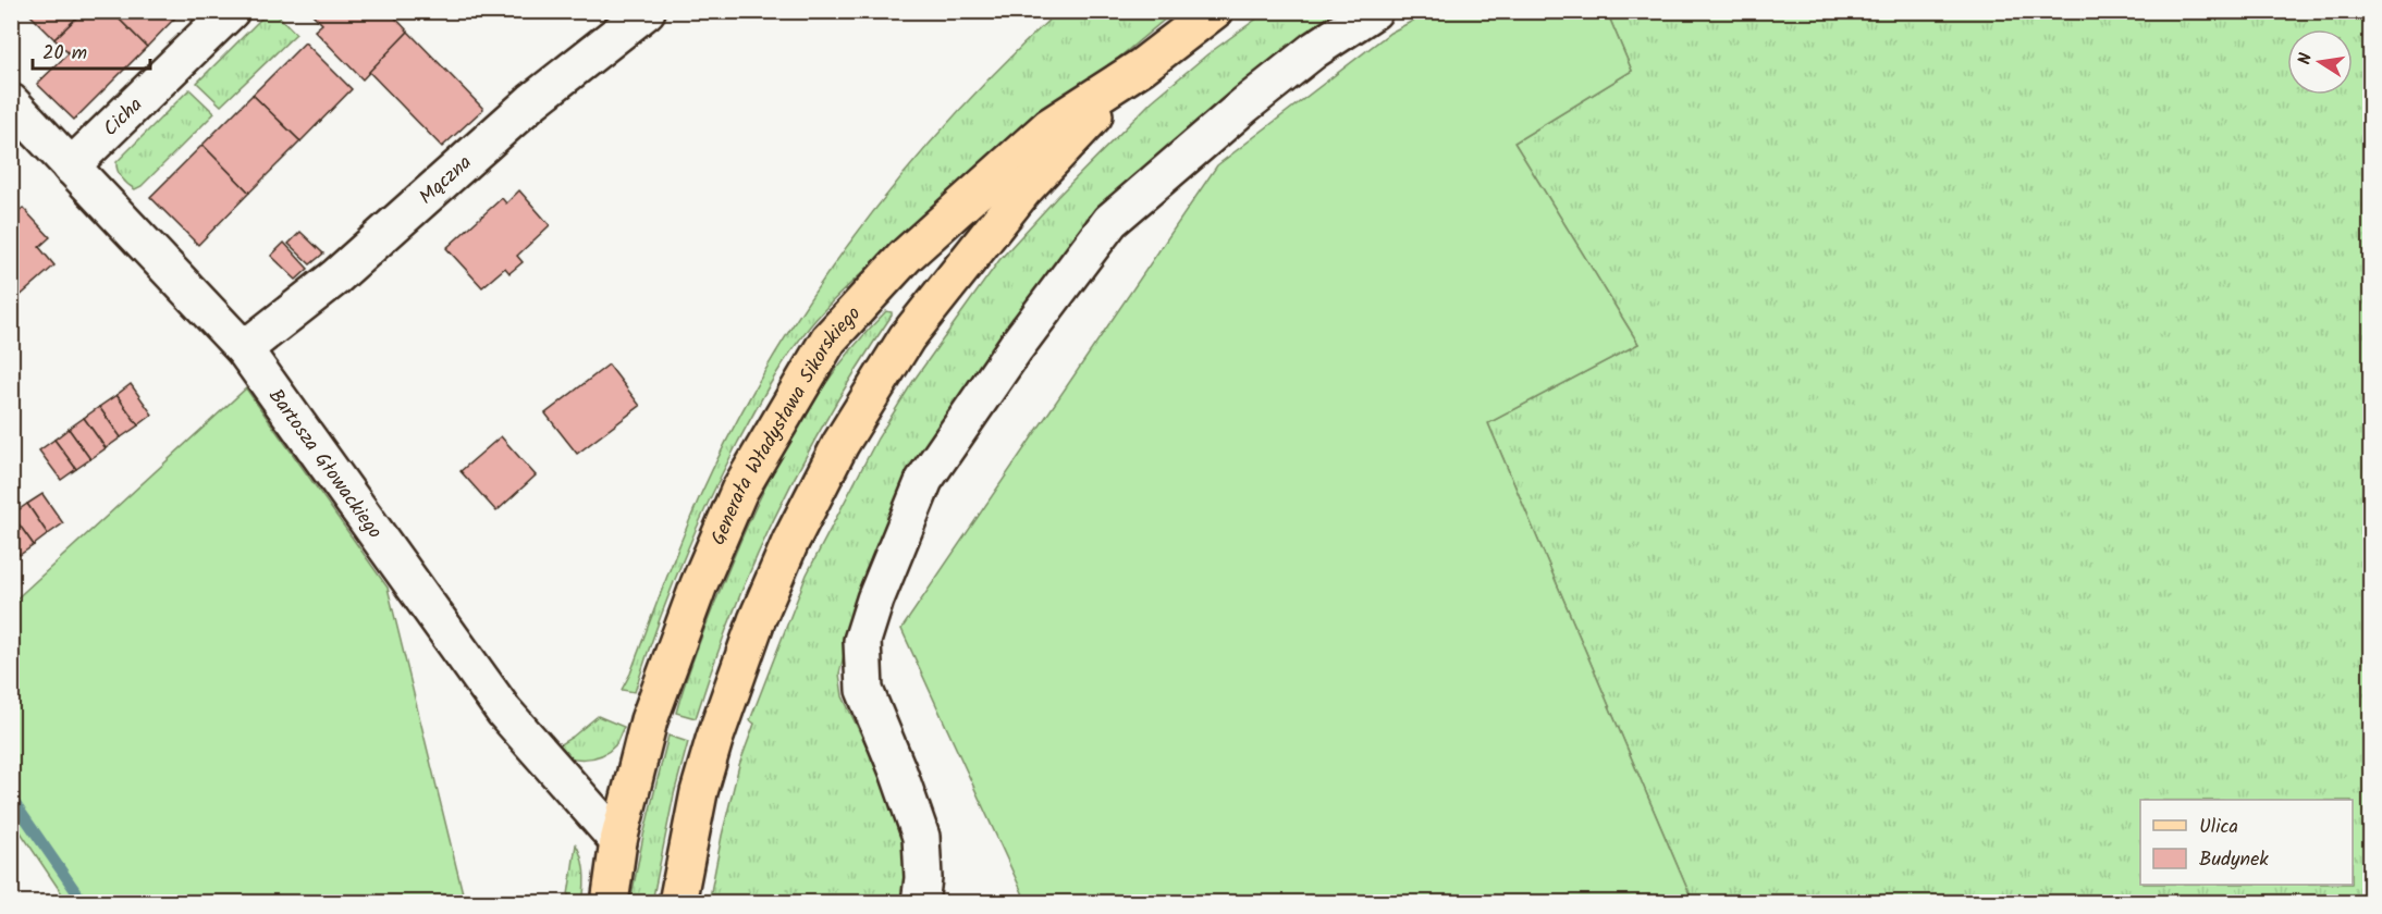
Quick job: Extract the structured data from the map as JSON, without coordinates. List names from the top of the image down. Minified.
{"streets":{"main road":["Generała Władysława Sikorskiego"],"street":["Cicha","Mączna","Bartosza Głowackiego"]},"crossings":[["Cicha","Bartosza Głowackiego"],["Mączna","Bartosza Głowackiego"],["Generała Władysława Sikorskiego","Bartosza Głowackiego"]],"legend":["Ulica","Budynek"],"scale_bar":"20 m","north":"left"}
